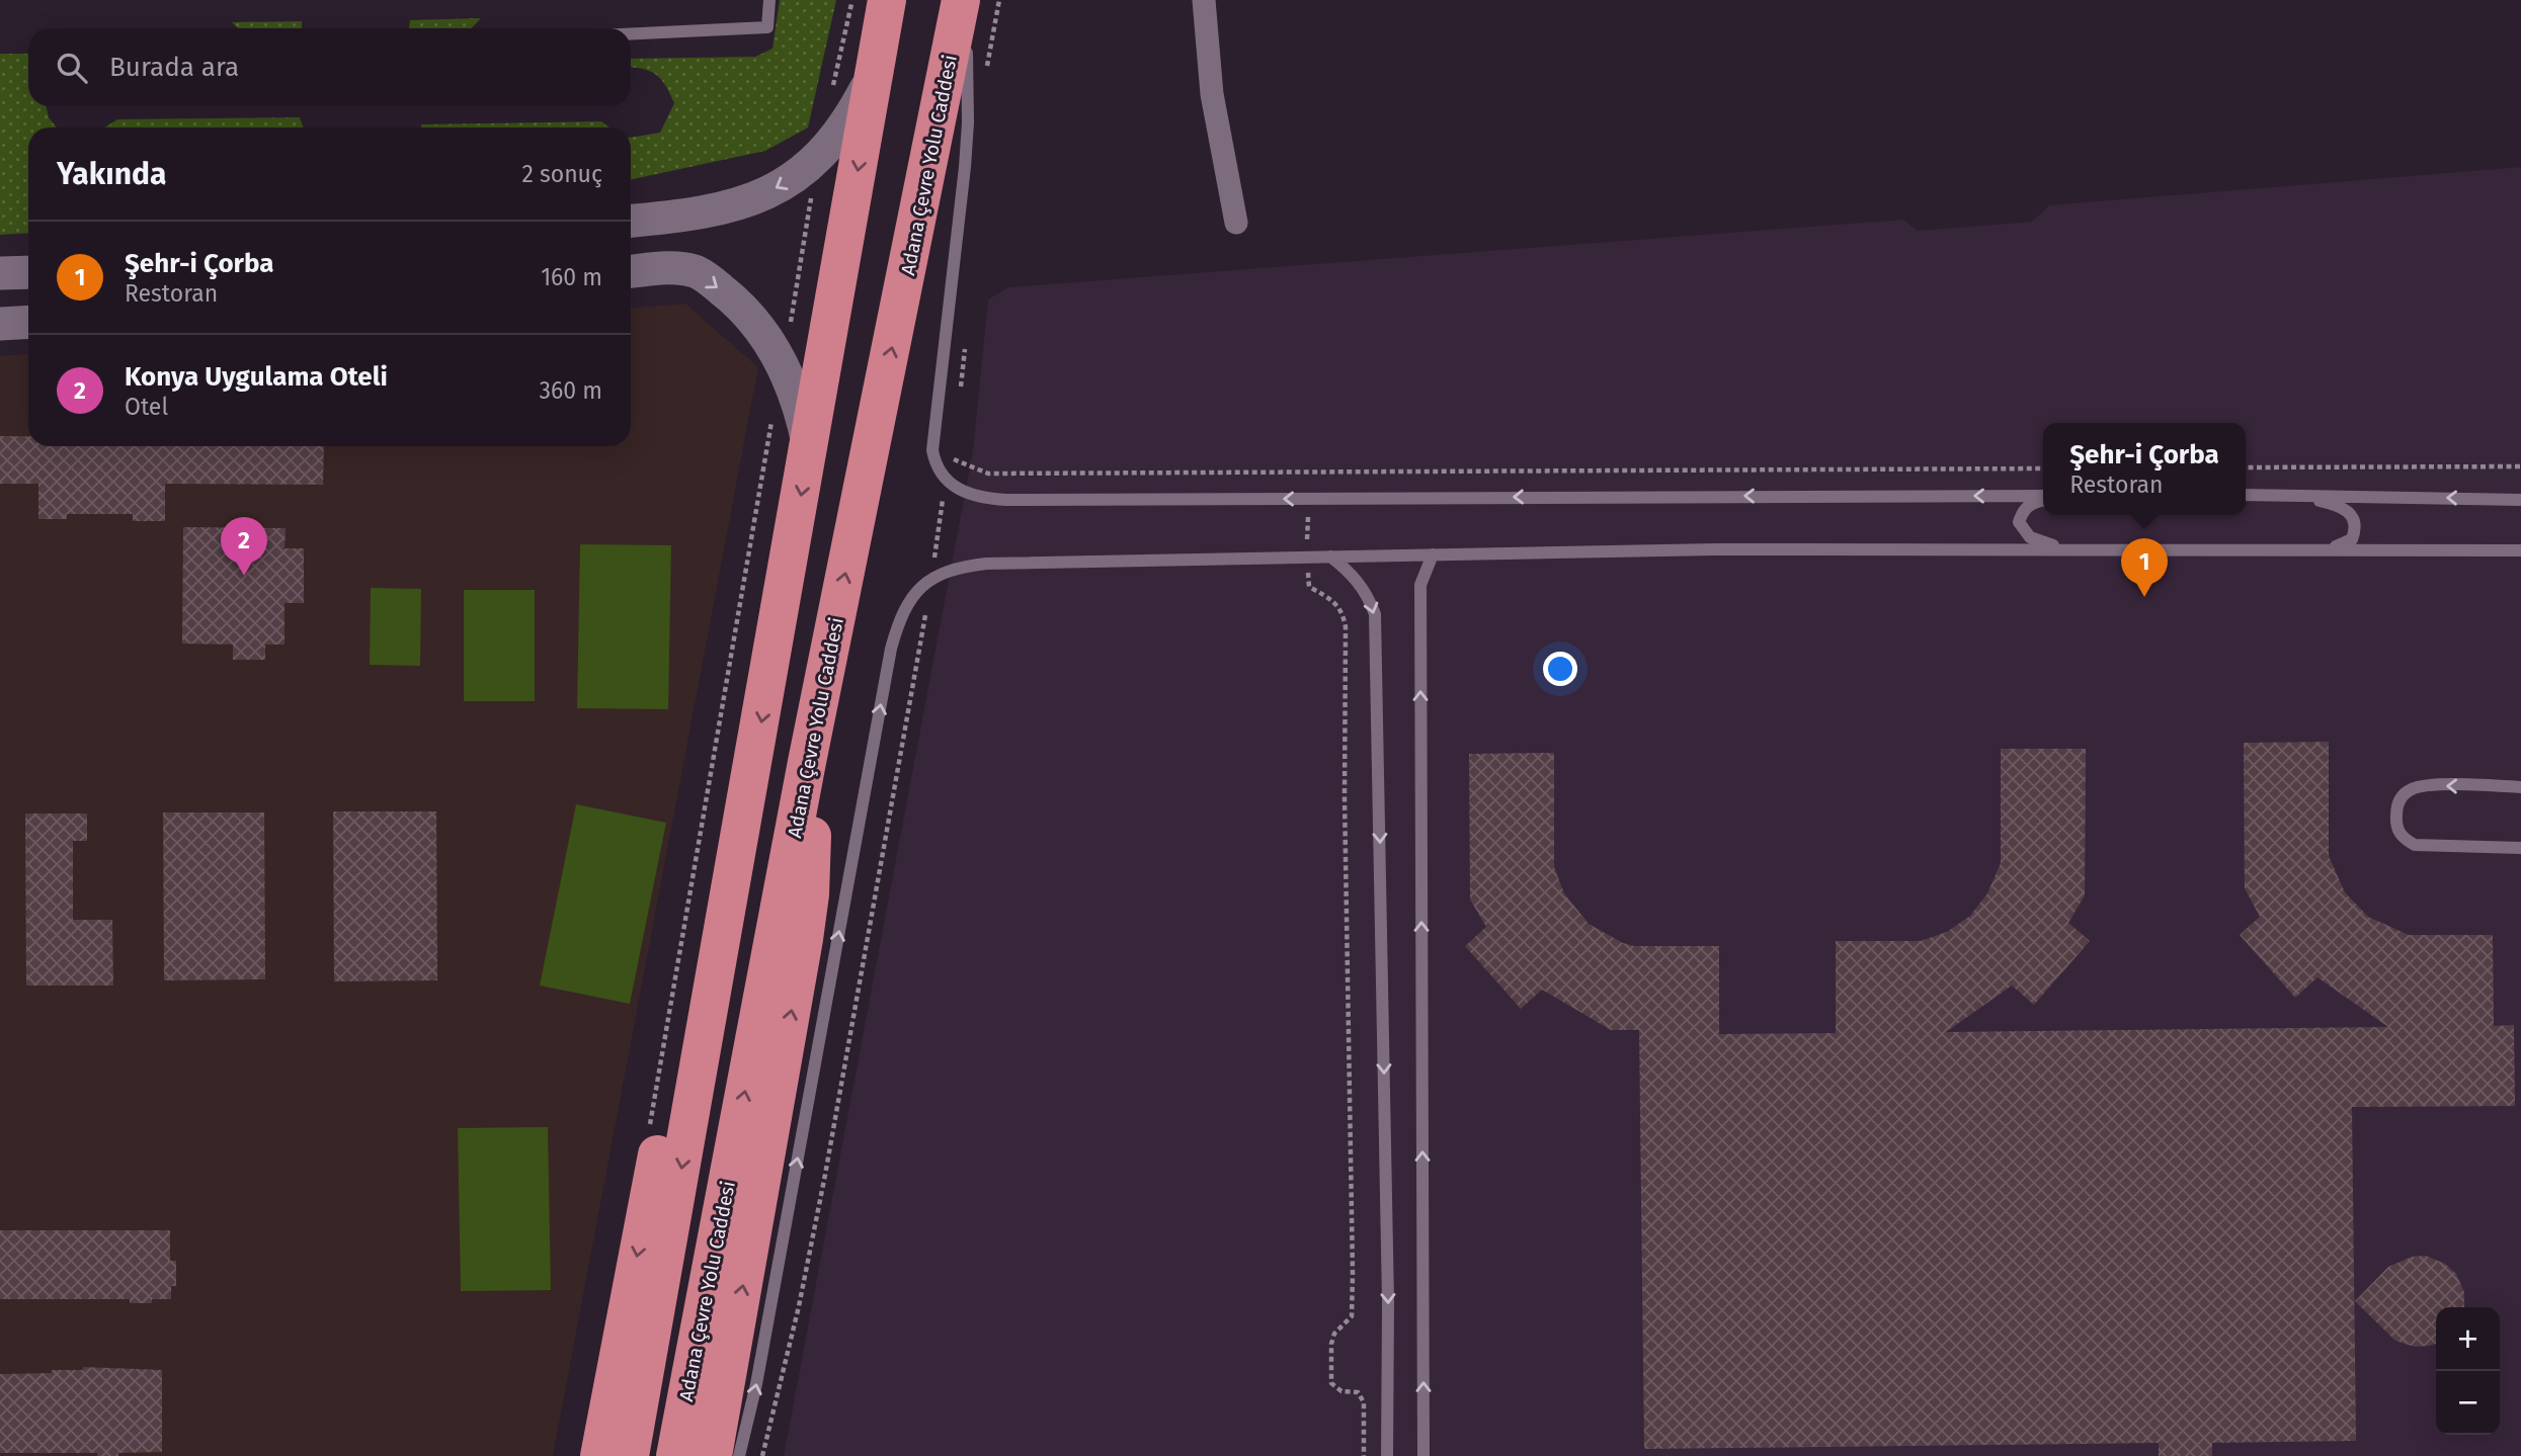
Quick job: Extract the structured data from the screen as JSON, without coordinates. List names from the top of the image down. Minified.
{"streets":{"highway":["Adana Çevre Yolu Caddesi"]},"page":{"search":"Burada ara","heading":["Yakında","2 sonuç"],"list":[{"mark":"1","name":"Şehr-i Çorba","note":"Restoran","value":"160 m"},{"mark":"2","name":"Konya Uygulama Oteli","note":"Otel","value":"360 m"}],"popup":["Şehr-i Çorba","Restoran"],"pins":["2","1"],"map_buttons":["+","−"]}}
